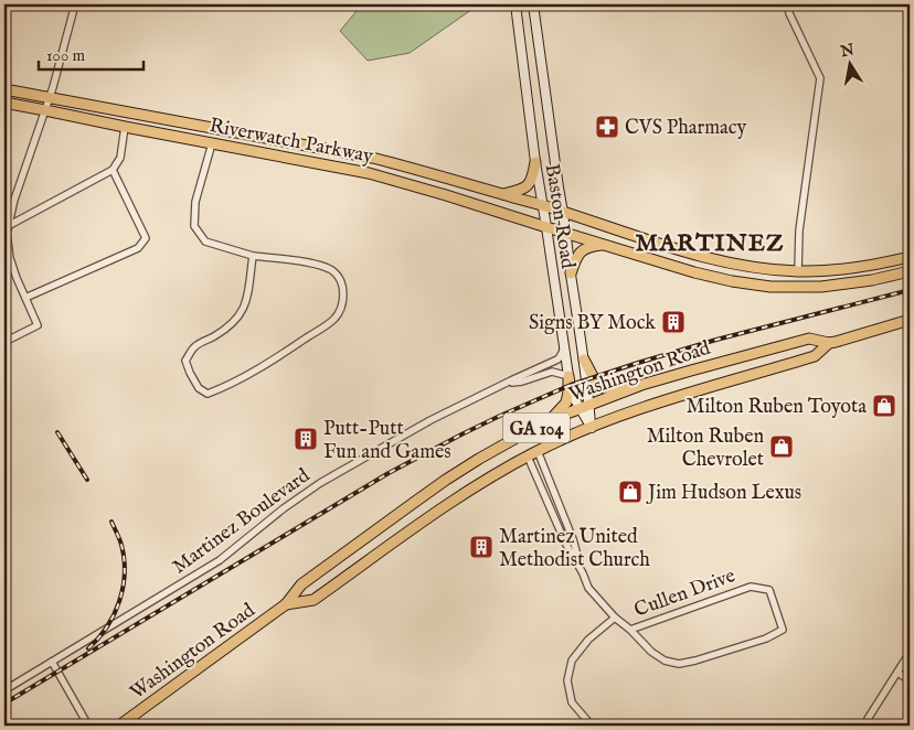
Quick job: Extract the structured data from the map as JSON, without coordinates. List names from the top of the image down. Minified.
{"streets":{"main road":["Riverwatch Parkway","Baston Road","Washington Road","GA 104"],"street":["Martinez Boulevard","Cullen Drive"]},"crossings":[["Riverwatch Parkway","Baston Road"],["Baston Road","Washington Road"],["Baston Road","Martinez Boulevard"]],"districts":["MARTINEZ"],"places":{"pharmacy":["CVS Pharmacy"],"building":["Signs BY Mock","Putt-Putt Fun and Games","Martinez United Methodist Church"],"shop":["Milton Ruben Toyota","Milton Ruben Chevrolet","Jim Hudson Lexus"]},"scale_bar":"100 m","north":"top"}
